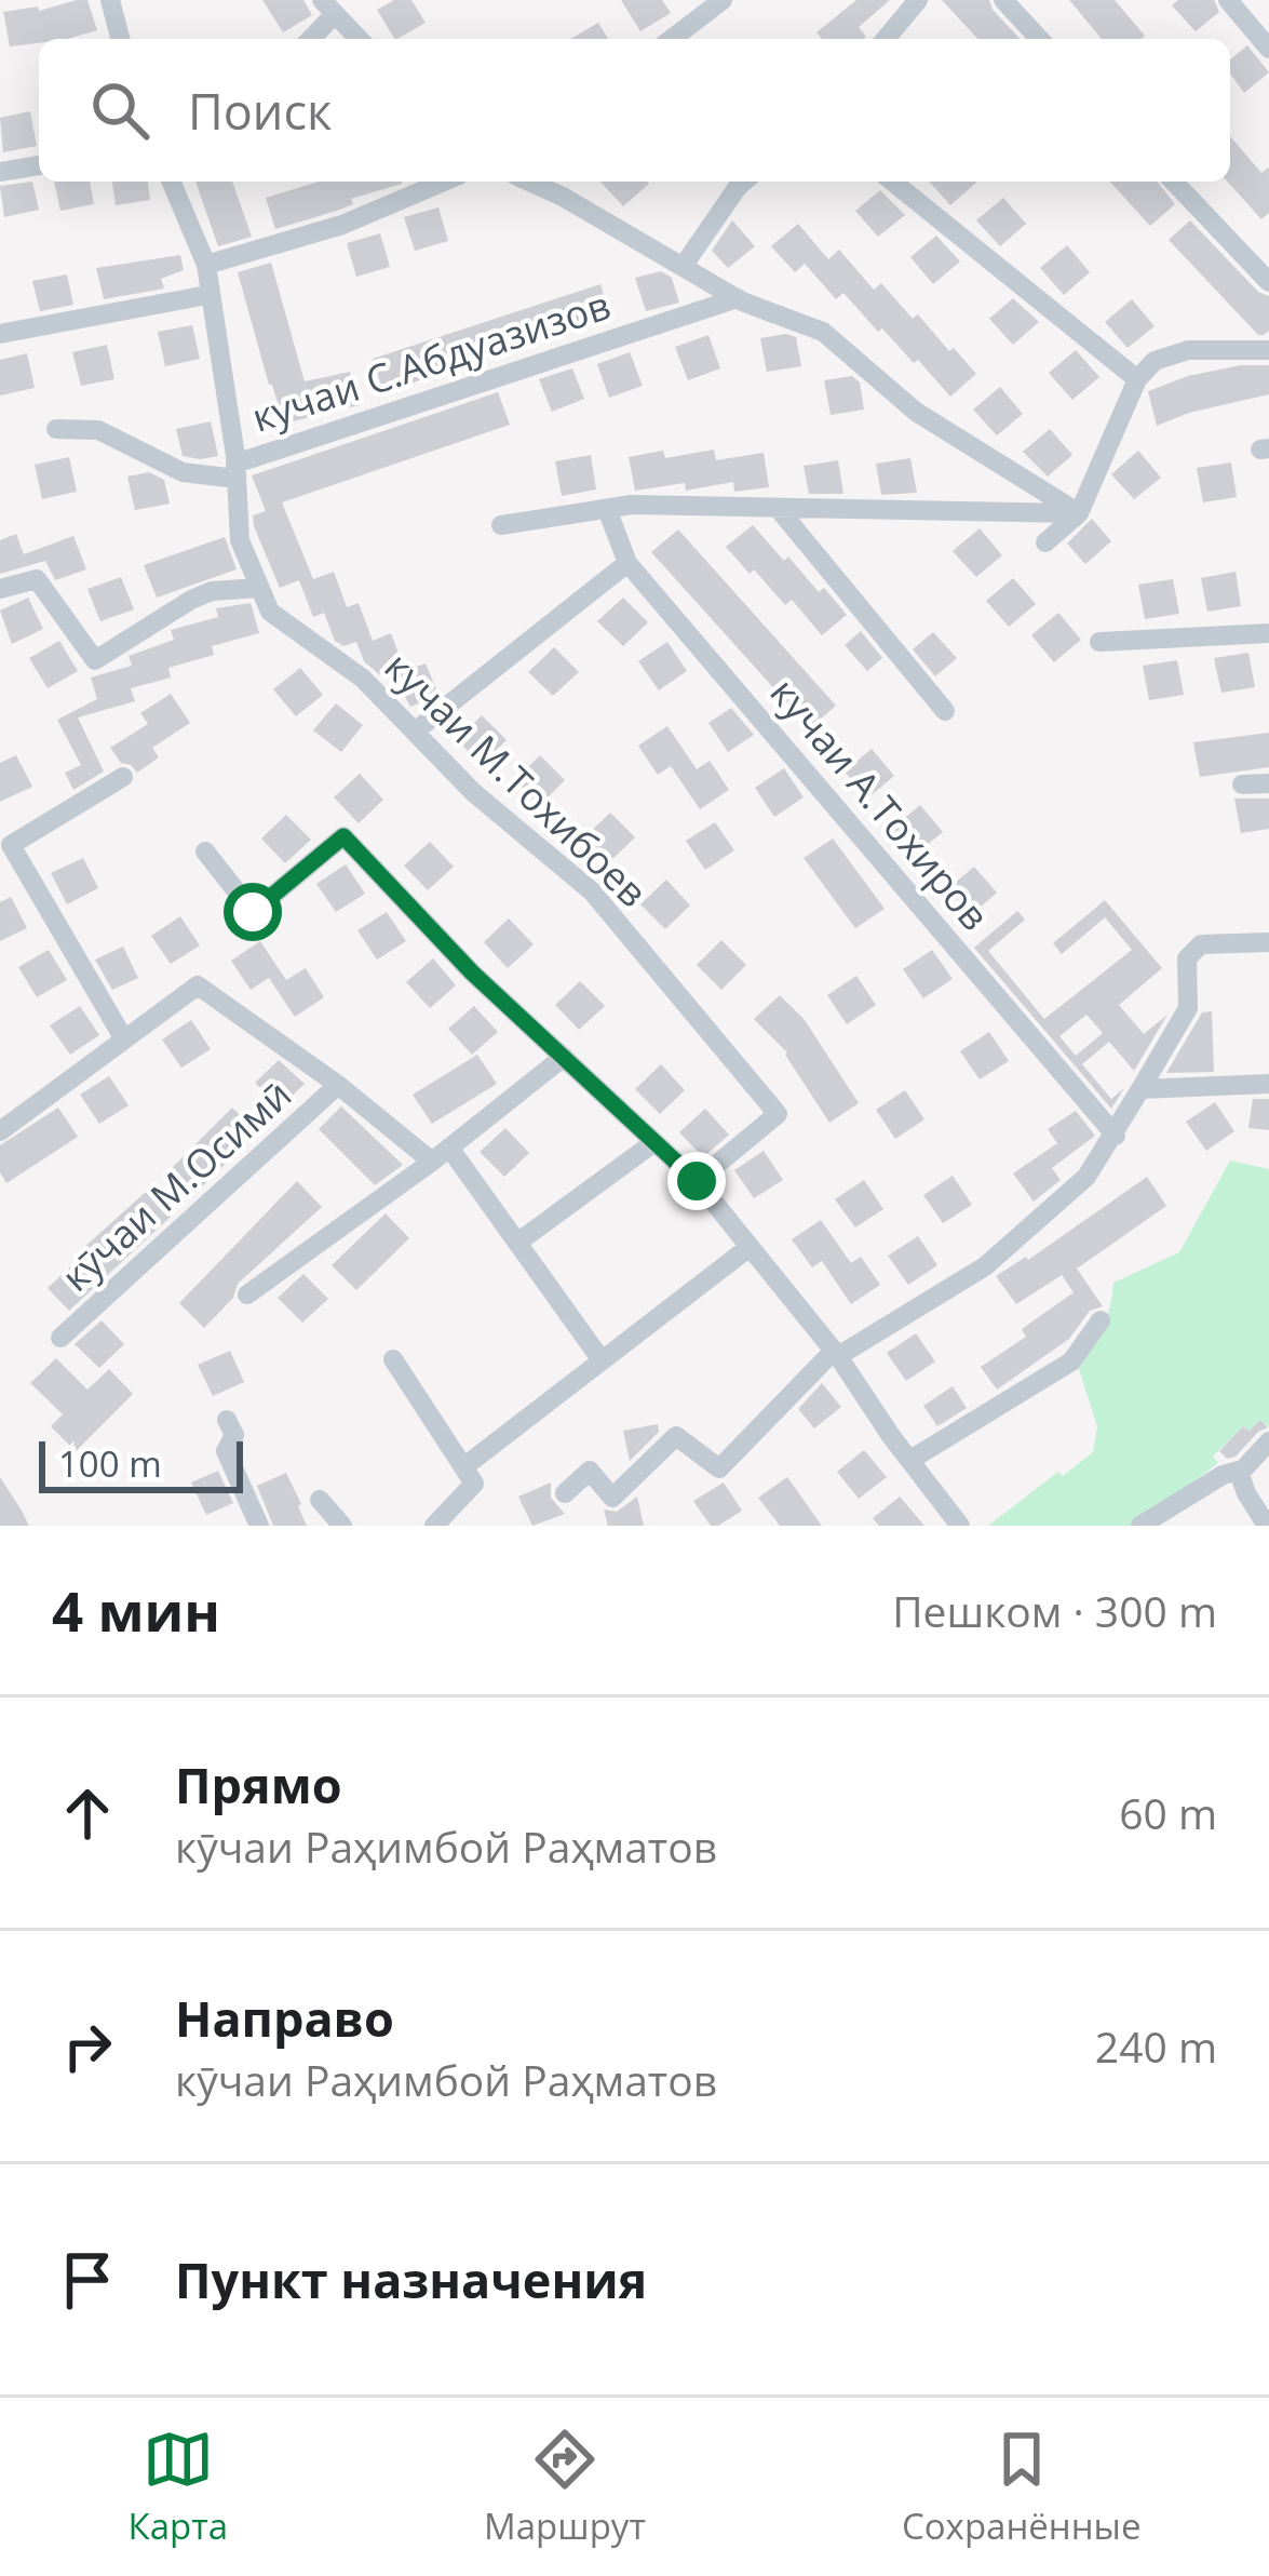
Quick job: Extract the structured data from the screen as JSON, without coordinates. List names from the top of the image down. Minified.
{"streets":{"street":["кучаи С.Абдуазизов","кучаи М.Тохибоев","кучаи А.Тохиров","кӯчаи М.Осимӣ"]},"crossings":[["кучаи С.Абдуазизов","кучаи М.Тохибоев"]],"scale_bar":"100 m","page":{"search":"Поиск","scale":"100 m","heading":["4 мин","Пешком · 300 m"],"list":[["Прямо","кӯчаи Раҳимбой Раҳматов","60 m"],["Направо","кӯчаи Раҳимбой Раҳматов","240 m"],"Пункт назначения"],"nav":["Карта","Маршрут","Сохранённые"]}}
